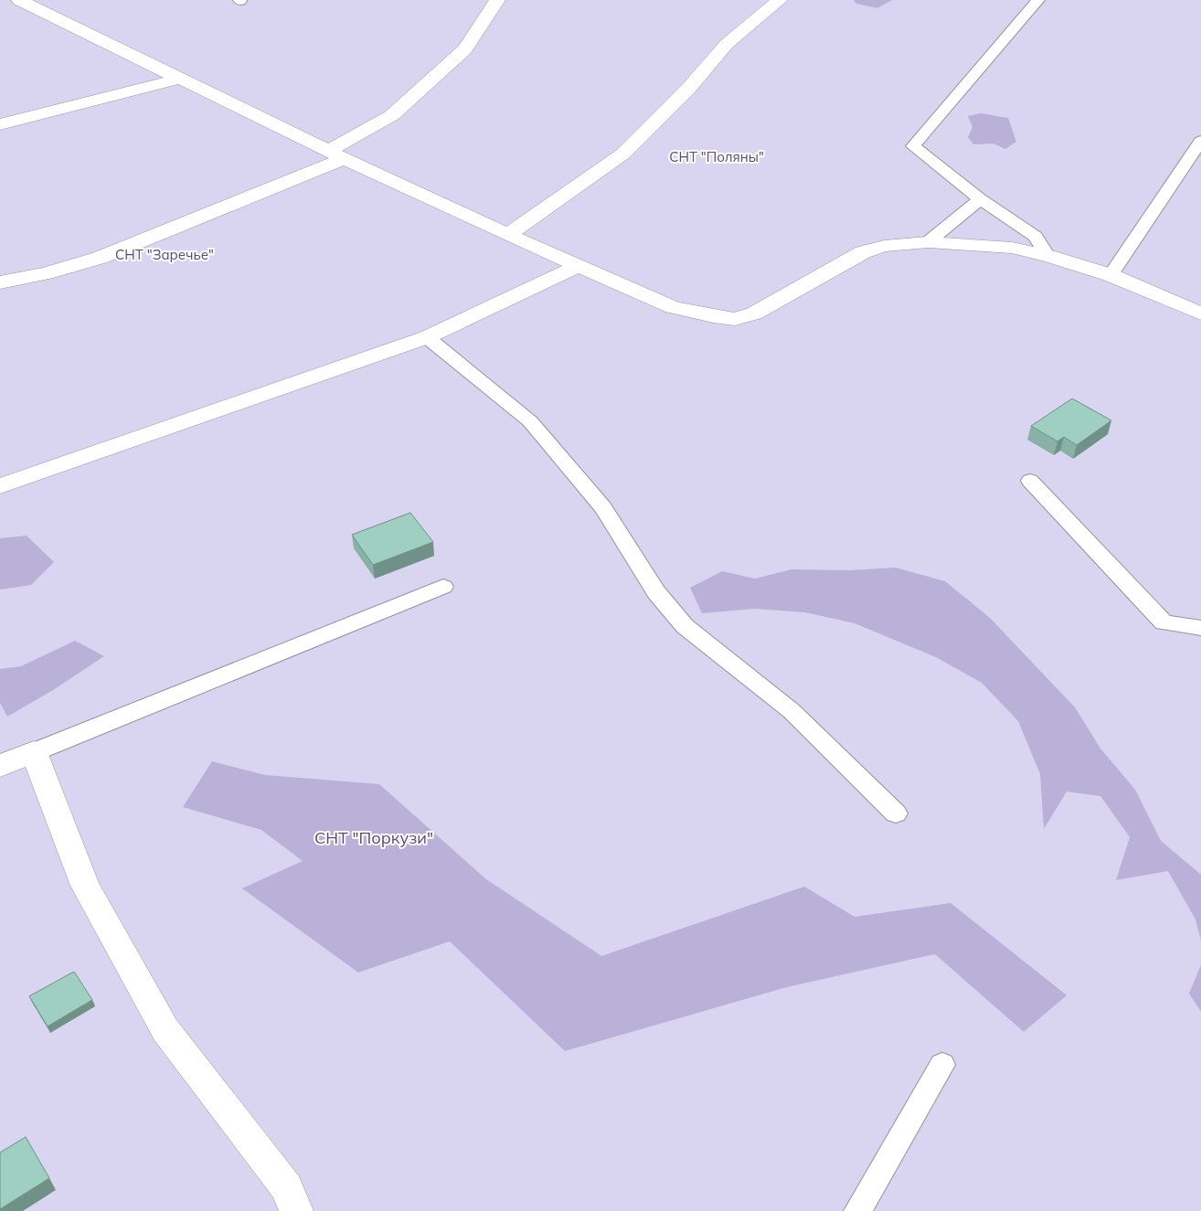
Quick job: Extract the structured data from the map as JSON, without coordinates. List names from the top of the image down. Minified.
{"parks":["СНТ \"Поляны\"","СНТ \"Заречье\"","СНТ \"Поркузи\""]}
